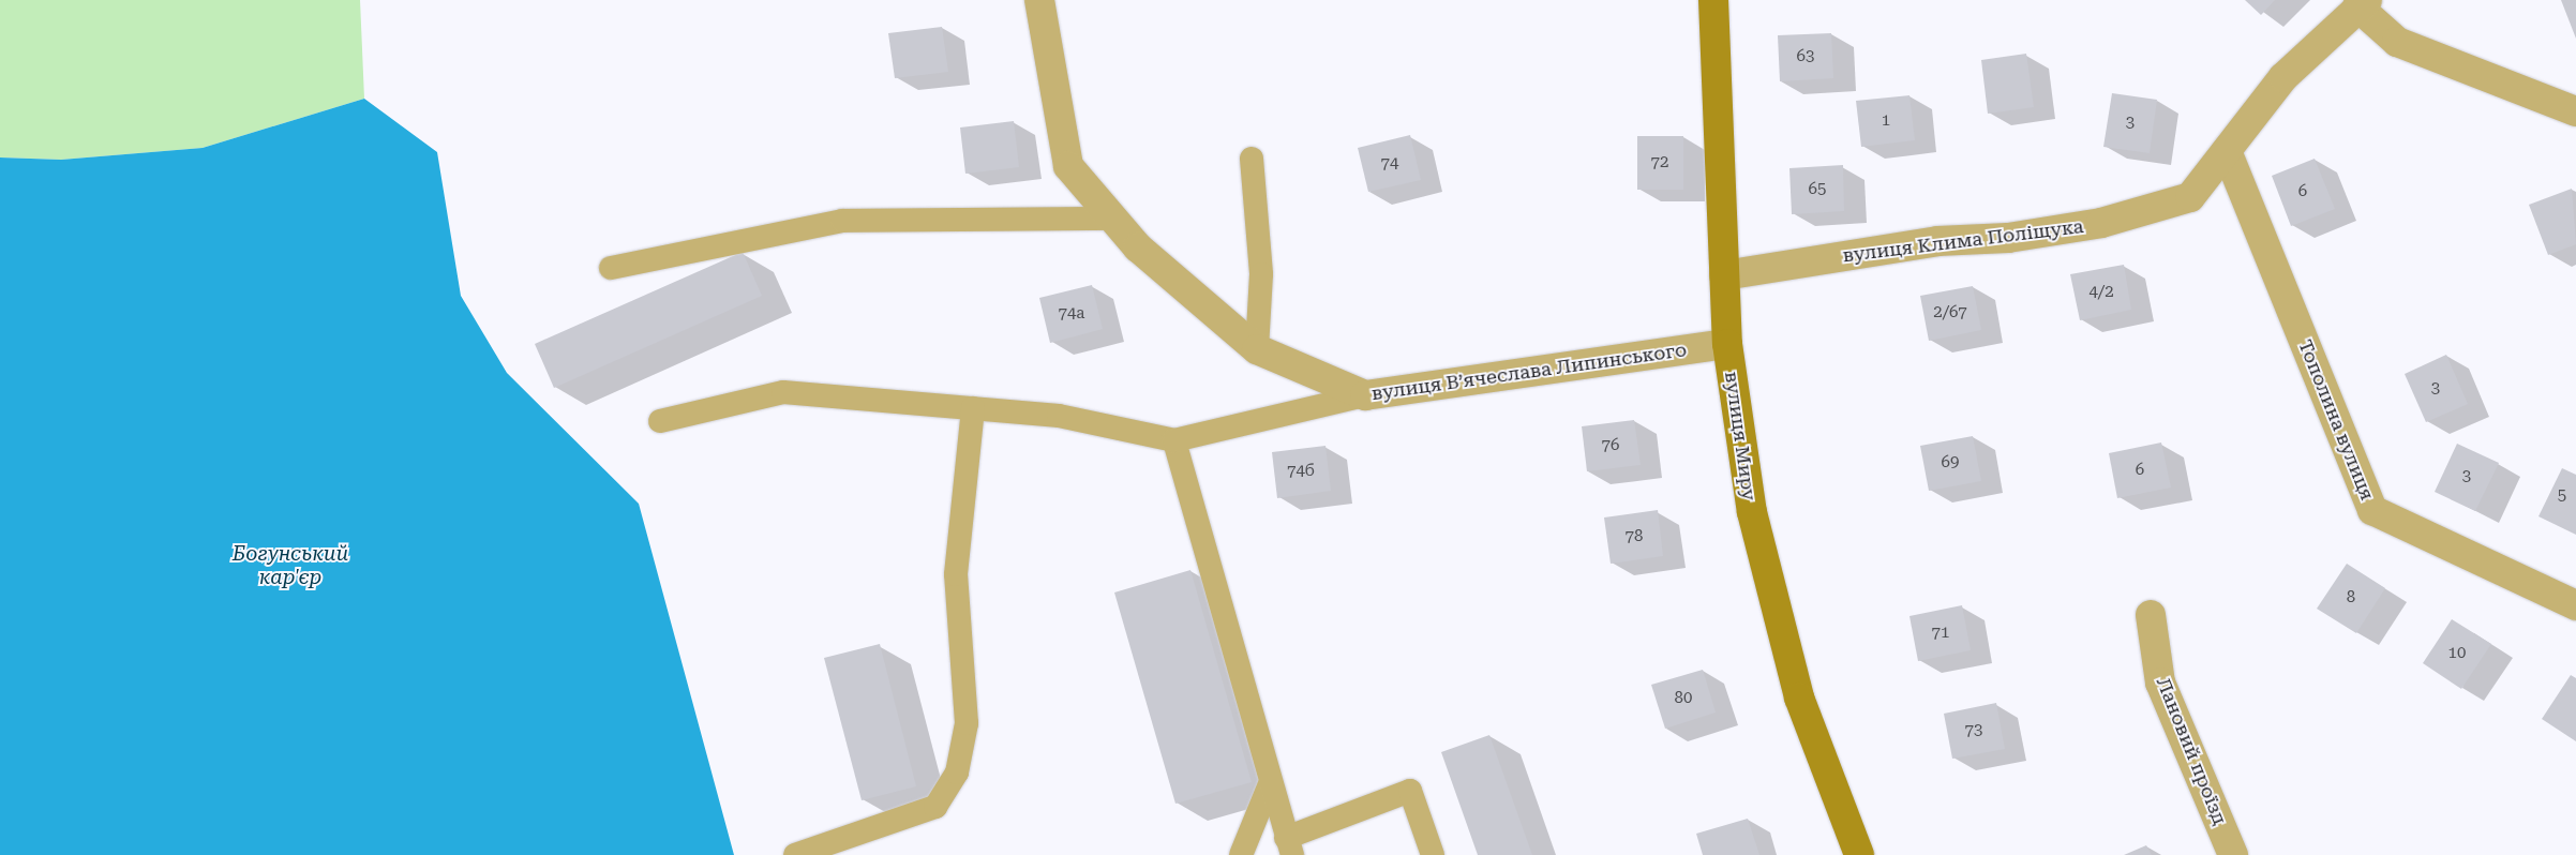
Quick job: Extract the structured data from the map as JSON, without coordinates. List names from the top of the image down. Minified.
{"streets":{"street":["вулиця Клима Поліщука","вулиця Вʼячеслава Липинського","Тополина вулиця","вулиця Миру","Лановий проїзд"]},"crossings":[["вулиця Клима Поліщука","Тополина вулиця"],["вулиця Клима Поліщука","вулиця Миру"],["вулиця Вʼячеслава Липинського","вулиця Миру"]],"water":["Богунський кар'єр"],"house_numbers":["63","1","3","72","74","65","6","4/2","2/67","74а","3","76","69","6","74б","3","5","78","8","71","10","80","73"]}
